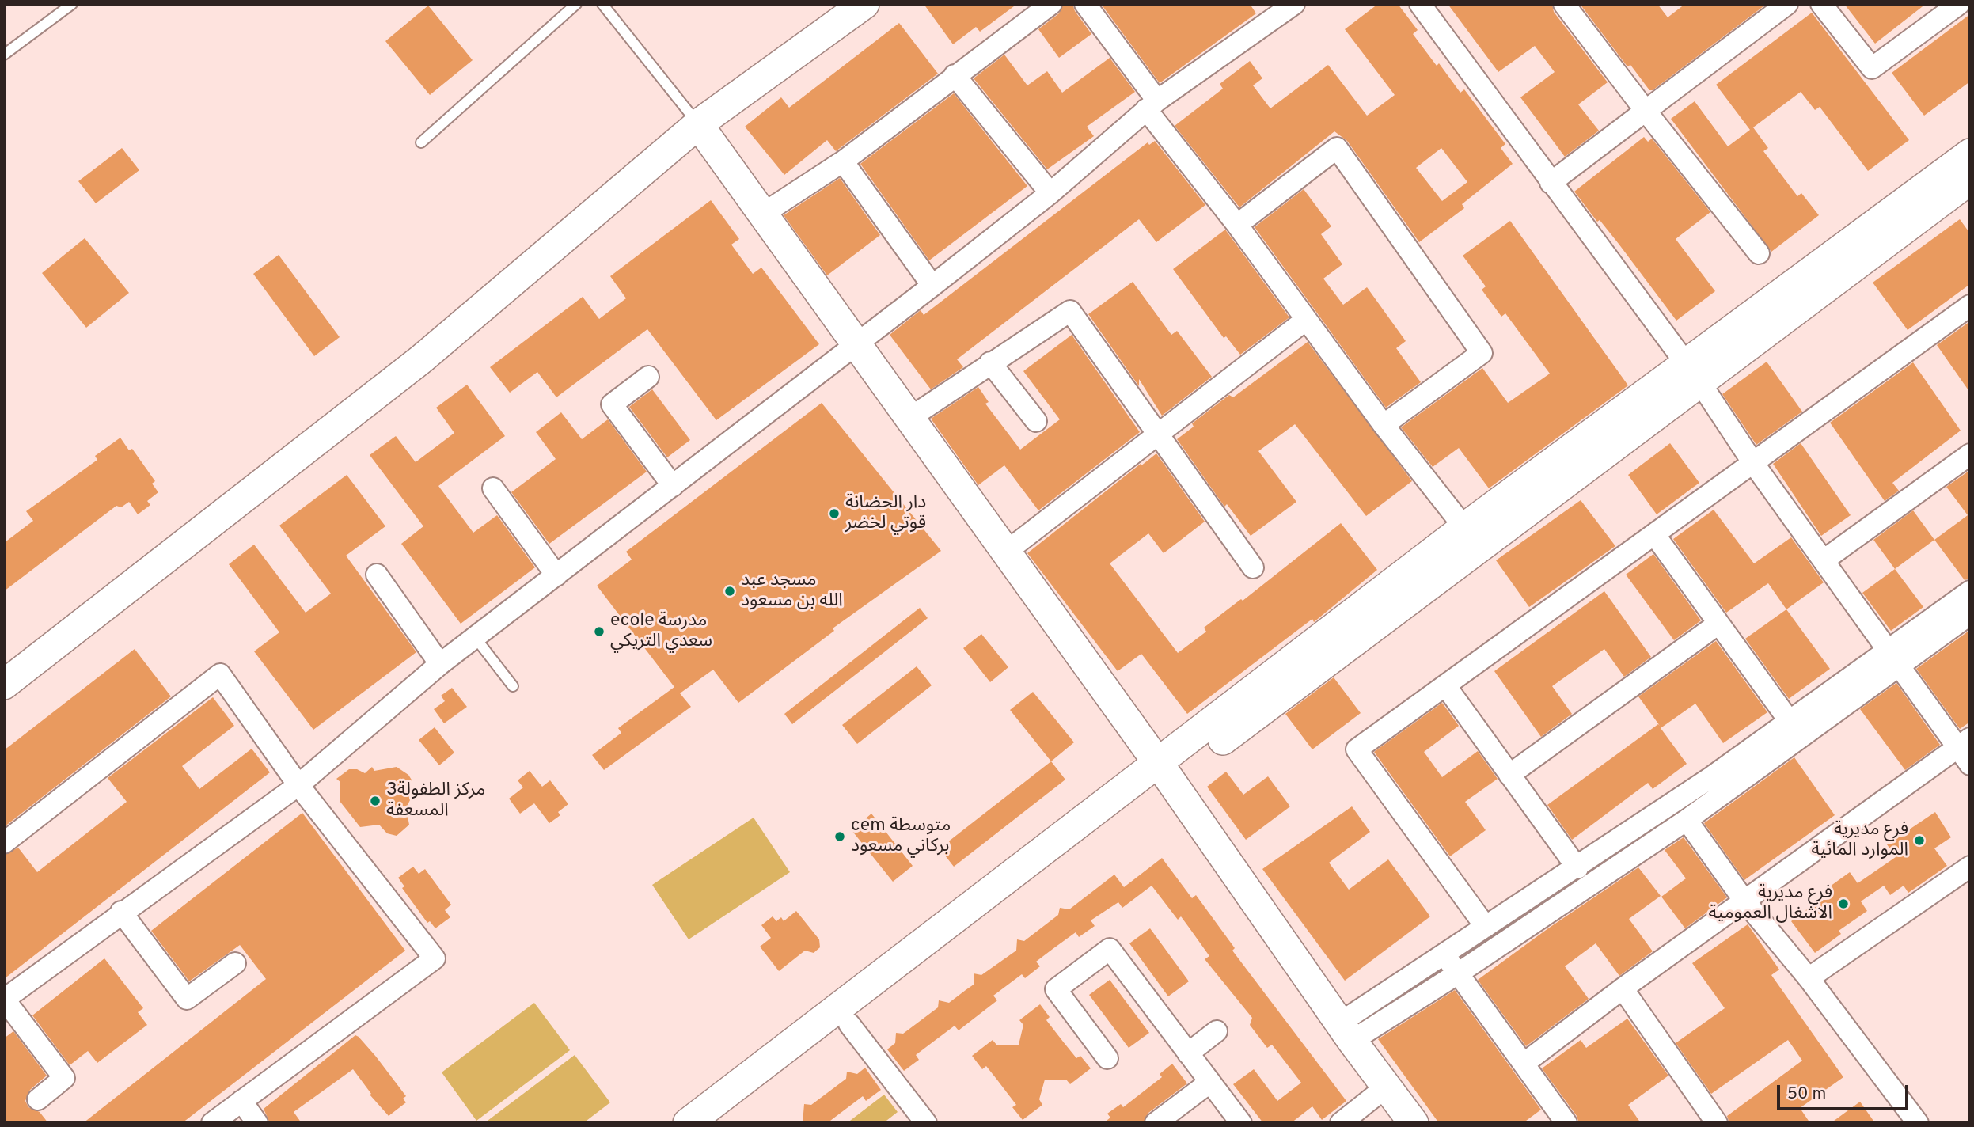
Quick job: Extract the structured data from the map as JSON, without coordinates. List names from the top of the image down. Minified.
{"places":["دار الحضانة قوتي لخضر","مسجد عبد الله بن مسعود","ecole مدرسة سعدي التريكي","3مركز الطفولة المسعفة","cem متوسطة بركاني مسعود","فرع مديرية الموارد المائية","فرع مديرية الاشغال العمومية"],"scale_bar":"50 m"}
